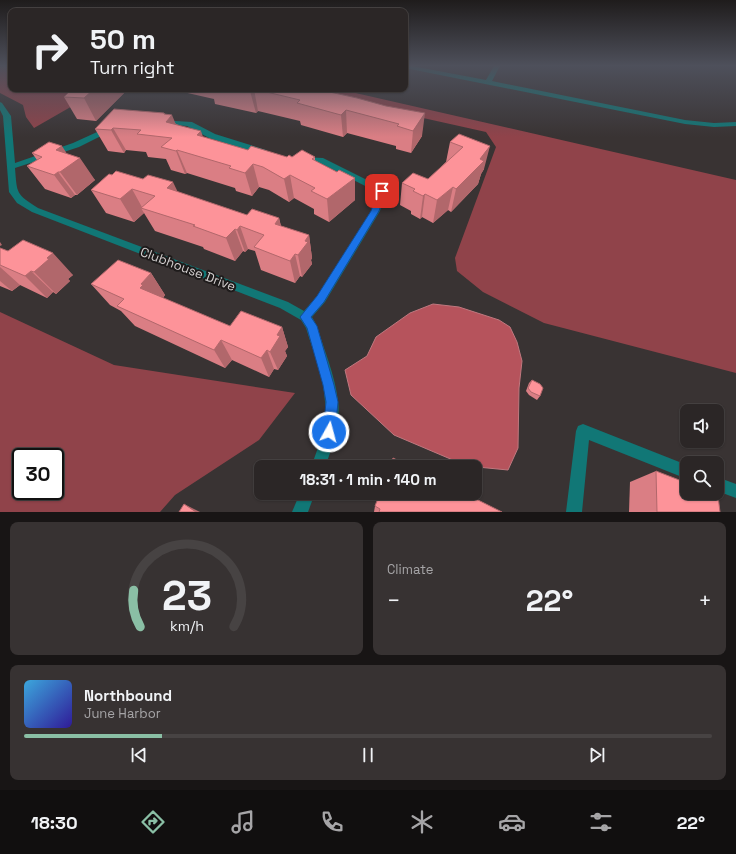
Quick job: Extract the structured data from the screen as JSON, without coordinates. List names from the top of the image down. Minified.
{"streets":{"street":["Clubhouse Drive"]},"page":{"turn":["50 m","Turn right"],"limit":"30","trip":"18:31 · 1 min · 140 m","tile":"Climate","heat":["−","22°","+"],"song":["Northbound","June Harbor"],"tabs":["18:30","22°"],"gauge":["23","km/h"]}}
